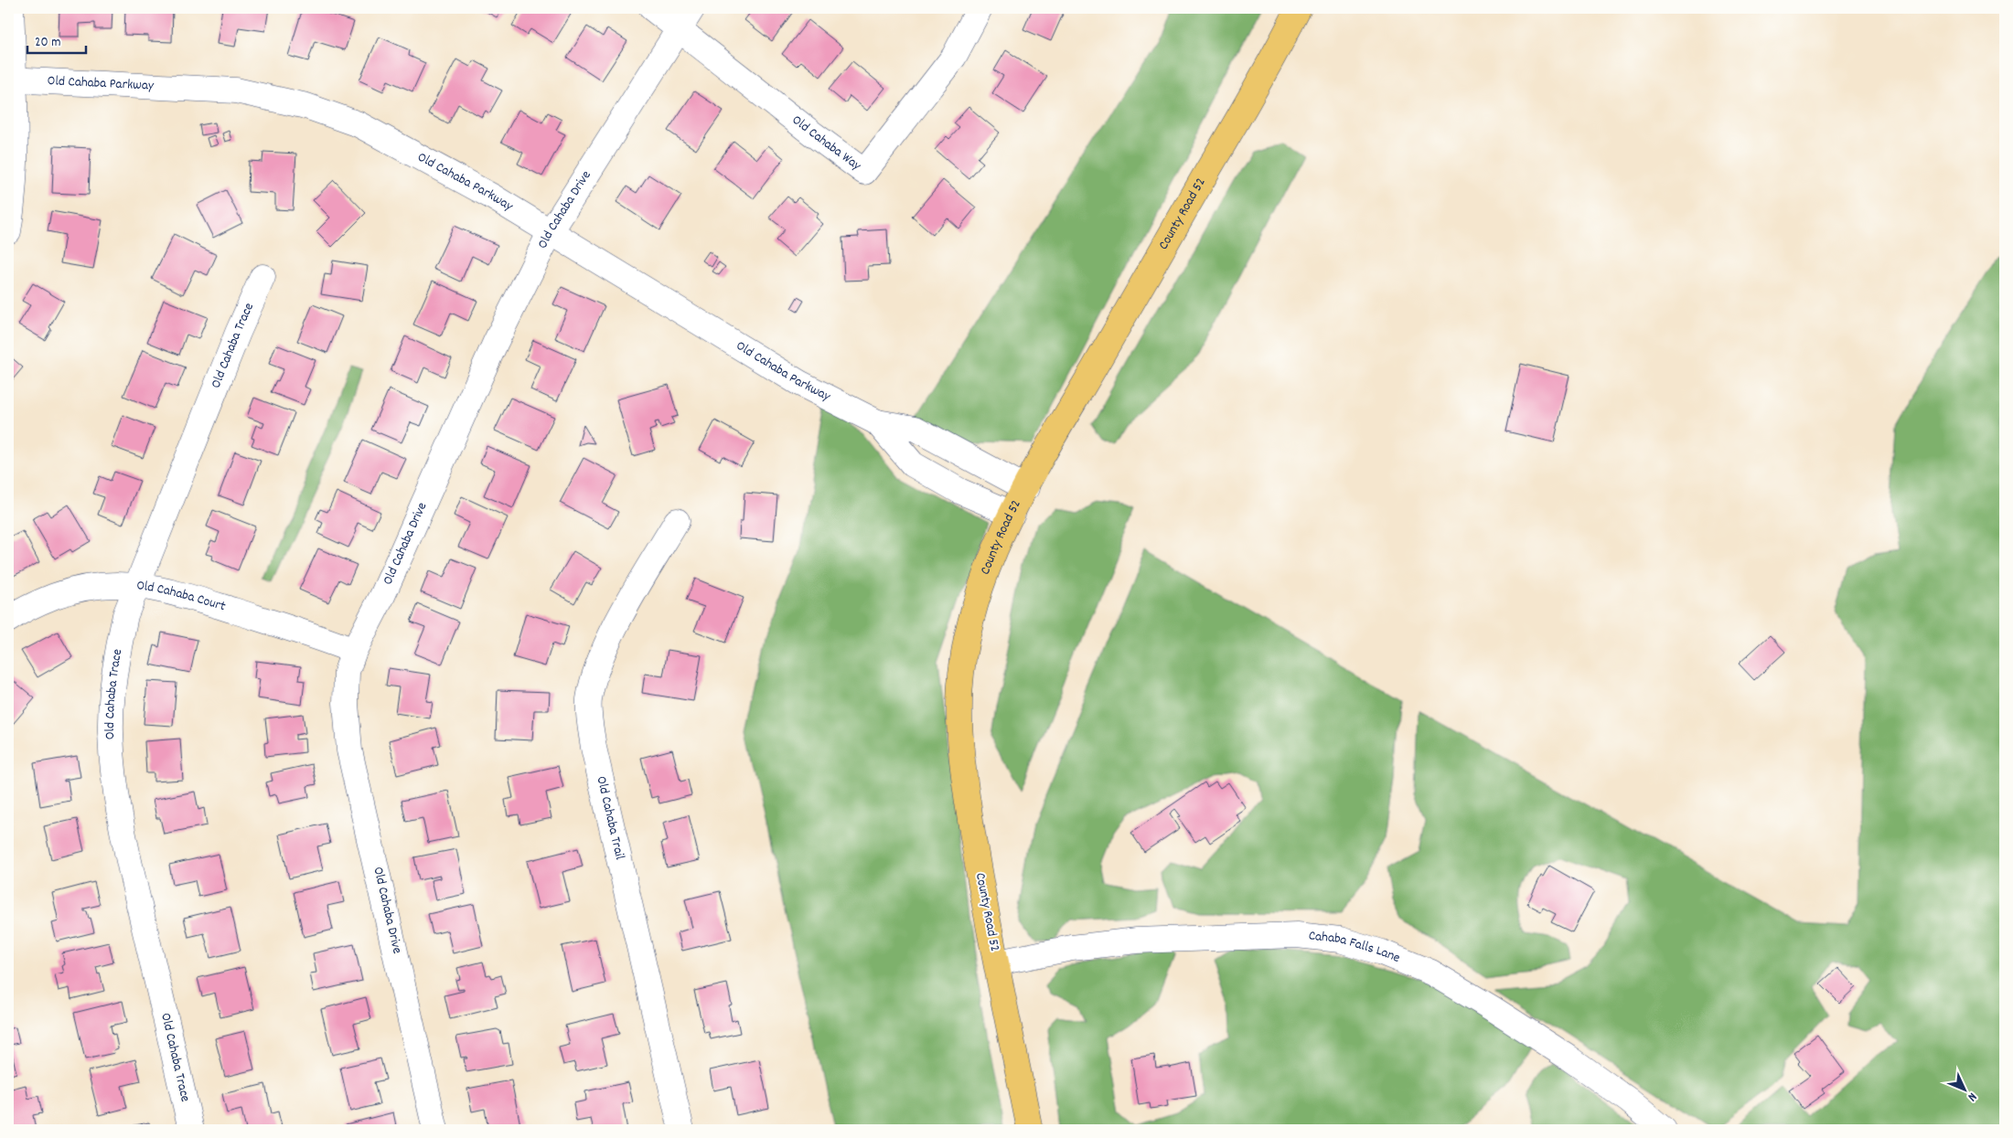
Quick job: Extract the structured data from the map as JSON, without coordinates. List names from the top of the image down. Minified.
{"streets":{"main road":["County Road 52"],"street":["Old Cahaba Parkway","Old Cahaba Way","Old Cahaba Drive","Old Cahaba Trace","Old Cahaba Court","Old Cahaba Trail","Cahaba Falls Lane"]},"crossings":[["Old Cahaba Parkway","Old Cahaba Drive"],["Old Cahaba Parkway","County Road 52"],["Old Cahaba Way","Old Cahaba Drive"],["Old Cahaba Drive","Old Cahaba Court"],["County Road 52","Cahaba Falls Lane"],["Old Cahaba Trace","Old Cahaba Court"]],"scale_bar":"20 m","north":"bottom right"}
